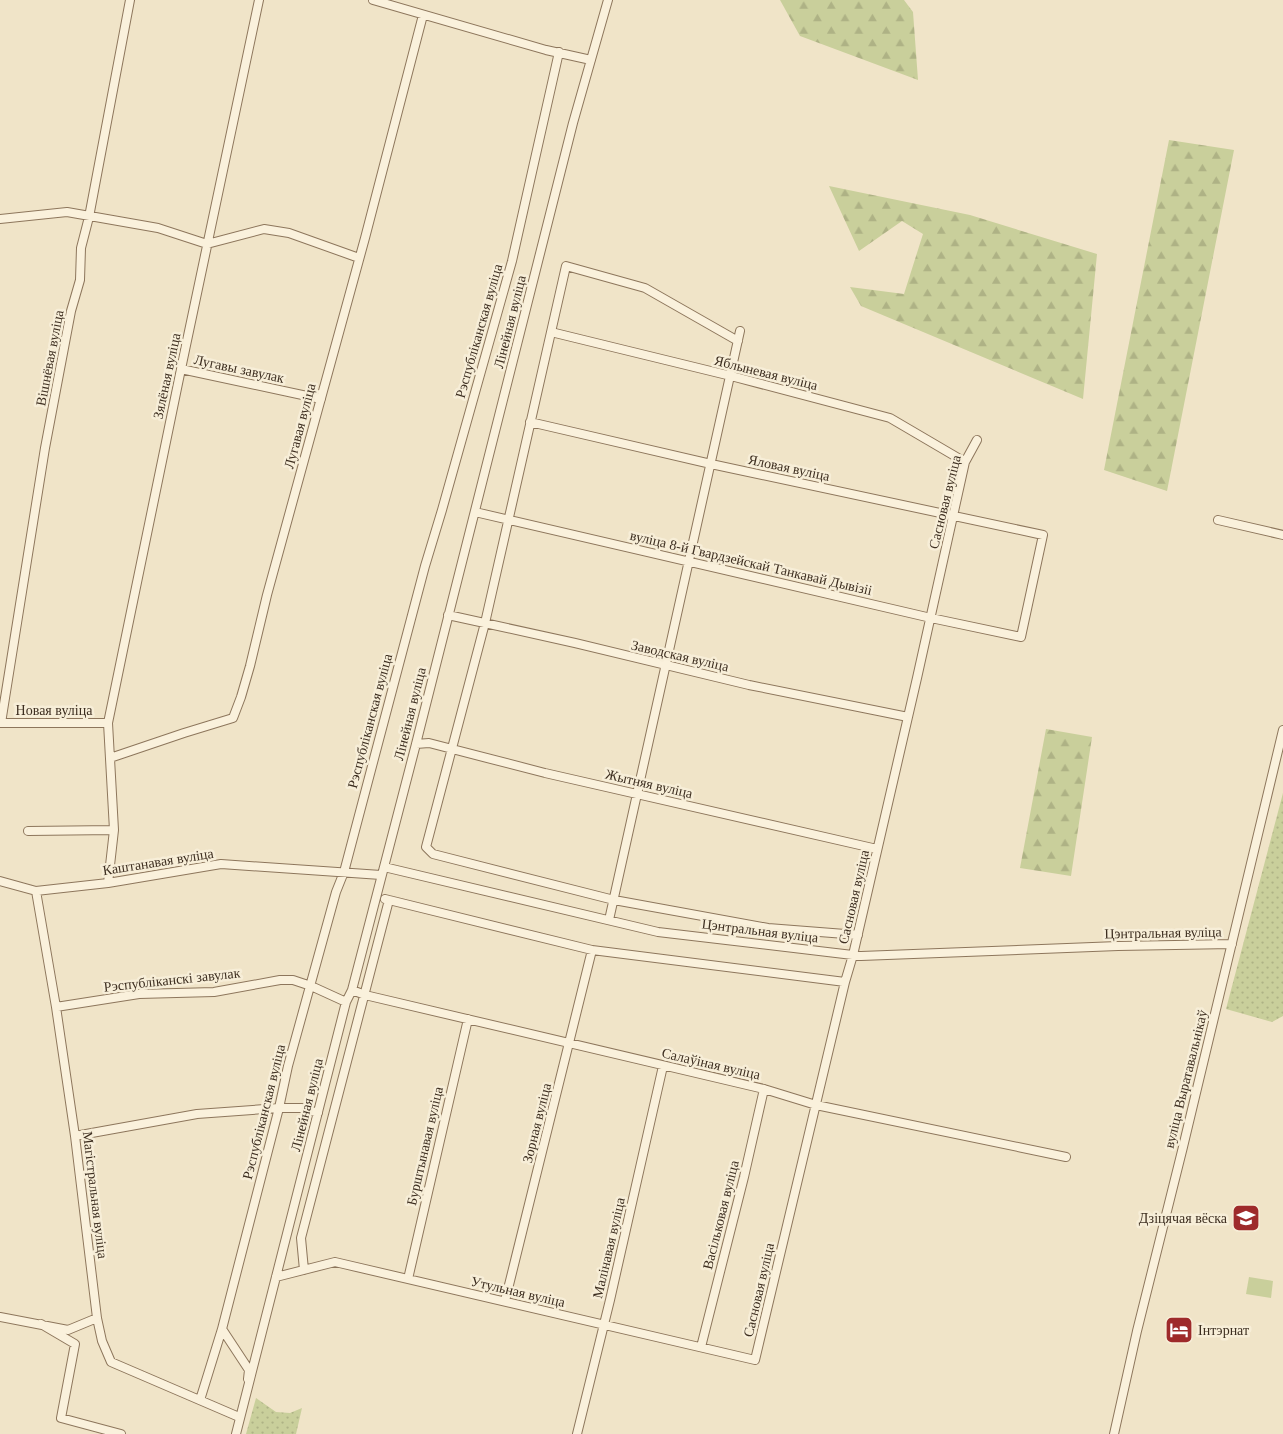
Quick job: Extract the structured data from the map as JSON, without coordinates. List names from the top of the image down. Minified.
{"streets":{"street":["Лінейная вуліца","Рэспубліканская вуліца","Вішнёвая вуліца","Лугавы завулак","Яблыневая вуліца","Зялёная вуліца","Лугавая вуліца","Яловая вуліца","Сасновая вуліца","вуліца 8-й Гвардзейскай Танкавай Дывізіі","Заводская вуліца","Новая вуліца","Жытняя вуліца","Каштанавая вуліца","Цэнтральная вуліца","Рэспубліканскі завулак","Салаўіная вуліца","вуліца Выратавальнікаў","Зорная вуліца","Бурштынавая вуліца","Магістральная вуліца","Васільковая вуліца","Малінавая вуліца","Утульная вуліца"]},"crossings":[["Лінейная вуліца","вуліца 8-й Гвардзейскай Танкавай Дывізіі"],["Лінейная вуліца","Заводская вуліца"],["Лінейная вуліца","Жытняя вуліца"],["Лінейная вуліца","Каштанавая вуліца"],["Лінейная вуліца","Цэнтральная вуліца"],["Лінейная вуліца","Рэспубліканскі завулак"],["Лінейная вуліца","Салаўіная вуліца"],["Лінейная вуліца","Зорная вуліца"],["Лінейная вуліца","Магістральная вуліца"],["Лінейная вуліца","Утульная вуліца"],["Рэспубліканская вуліца","Каштанавая вуліца"],["Рэспубліканская вуліца","Рэспубліканскі завулак"],["Рэспубліканская вуліца","Магістральная вуліца"],["Вішнёвая вуліца","Новая вуліца"],["Лугавы завулак","Зялёная вуліца"],["Лугавы завулак","Лугавая вуліца"],["Яблыневая вуліца","Сасновая вуліца"],["Зялёная вуліца","Лугавая вуліца"],["Зялёная вуліца","Новая вуліца"],["Зялёная вуліца","Каштанавая вуліца"],["Яловая вуліца","Сасновая вуліца"],["Яловая вуліца","вуліца 8-й Гвардзейскай Танкавай Дывізіі"],["Сасновая вуліца","вуліца 8-й Гвардзейскай Танкавай Дывізіі"],["Сасновая вуліца","Заводская вуліца"],["Сасновая вуліца","Жытняя вуліца"],["Сасновая вуліца","Цэнтральная вуліца"],["Сасновая вуліца","Салаўіная вуліца"],["Сасновая вуліца","Утульная вуліца"],["Каштанавая вуліца","Цэнтральная вуліца"],["Каштанавая вуліца","Магістральная вуліца"],["Цэнтральная вуліца","вуліца Выратавальнікаў"],["Рэспубліканскі завулак","Магістральная вуліца"],["Салаўіная вуліца","Зорная вуліца"],["Салаўіная вуліца","Бурштынавая вуліца"],["Салаўіная вуліца","Васільковая вуліца"],["Салаўіная вуліца","Малінавая вуліца"],["Зорная вуліца","Утульная вуліца"],["Бурштынавая вуліца","Утульная вуліца"],["Васільковая вуліца","Утульная вуліца"],["Малінавая вуліца","Утульная вуліца"]],"places":{"school or university":["Дзіцячая вёска"],"hotel":["Інтэрнат"]}}
